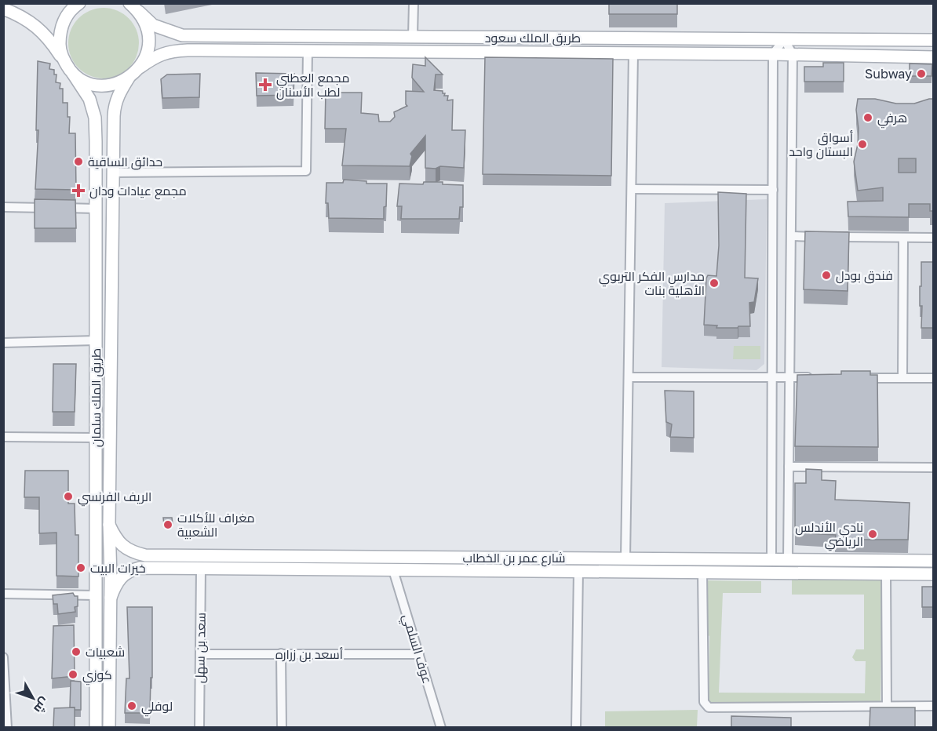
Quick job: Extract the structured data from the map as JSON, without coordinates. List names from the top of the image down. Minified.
{"streets":{"street":["طريق الملك سعود","طريق الملك سلمان","شارع عمر بن الخطاب","سعد بن سهل","عوف السلمي","أسعد بن زراره"]},"crossings":[["طريق الملك سعود","طريق الملك سلمان"],["طريق الملك سلمان","شارع عمر بن الخطاب"],["شارع عمر بن الخطاب","سعد بن سهل"],["شارع عمر بن الخطاب","عوف السلمي"],["سعد بن سهل","أسعد بن زراره"],["عوف السلمي","أسعد بن زراره"]],"places":{"other":["Subway","هرفي","أسواق البستان واحد","حدائق الساقية","فندق بودل","مدارس الفكر التربوي الأهلية بنات","الريف الفرنسي","مغراف للأكلات الشعبية","نادي الأندلس الرياضي","خيرات البيت","شعبيات","كوزي","لوفلي"],"health":["مجمع العطني لطب الأسنان","مجمع عيادات ودان"]},"north":"bottom right"}
